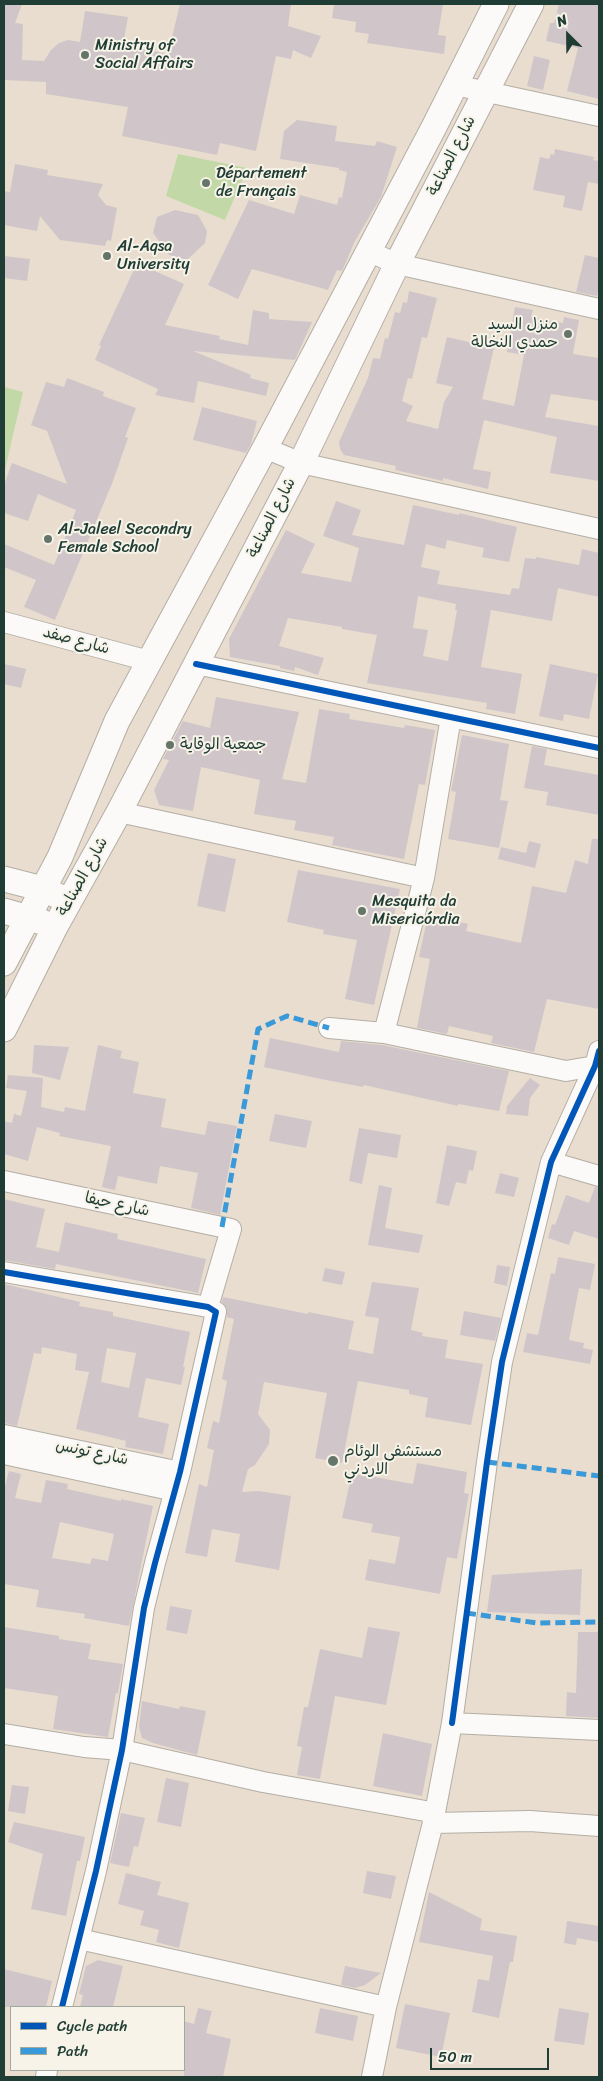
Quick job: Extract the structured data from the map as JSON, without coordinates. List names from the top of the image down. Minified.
{"streets":{"main road":["شارع الصناعة"],"street":["شارع صفد","شارع حيفا","شارع تونس"]},"crossings":[["شارع الصناعة","شارع صفد"]],"places":["Ministry of Social Affairs","Département de Français","Al-Aqsa University","منزل السيد حمدي النخالة","Al-Jaleel Secondry Female School","جمعية الوقاية","Mesquita da Misericórdia","مستشفى الوئام الاردني"],"legend":["Cycle path","Path"],"scale_bar":"50 m","north":"top left"}
